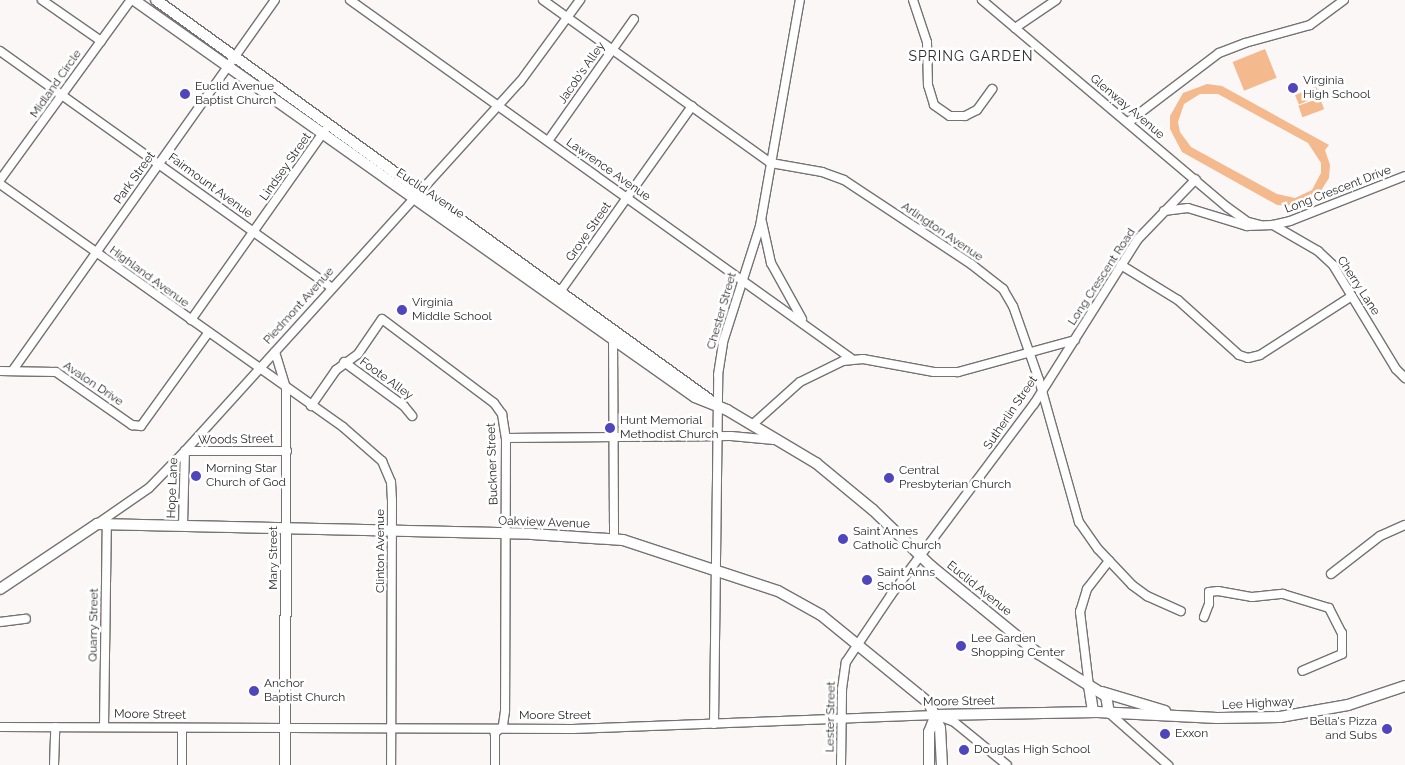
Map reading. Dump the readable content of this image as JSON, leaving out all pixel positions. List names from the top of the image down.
{
  "streets": {
    "main road": [
      "Euclid Avenue",
      "Piedmont Avenue",
      "Oakview Avenue",
      "Mary Street",
      "Moore Street",
      "Lee Highway"
    ],
    "street": [
      "Jacob's Alley",
      "Midland Circle",
      "Glenway Avenue",
      "Lindsey Street",
      "Lawrence Avenue",
      "Park Street",
      "Fairmount Avenue",
      "Long Crescent Drive",
      "Grove Street",
      "Arlington Avenue",
      "Highland Avenue",
      "Long Crescent Road",
      "Cherry Lane",
      "Chester Street",
      "Foote Alley",
      "Avalon Drive",
      "Sutherlin Street",
      "Woods Street",
      "Buckner Street",
      "Hope Lane",
      "Clinton Avenue",
      "Quarry Street",
      "Lester Street"
    ]
  },
  "crossings": [
    ["Jacob's Alley", "Lawrence Avenue"],
    ["Jacob's Alley", "Arlington Avenue"],
    ["Midland Circle", "Fairmount Avenue"],
    ["Midland Circle", "Euclid Avenue"],
    ["Glenway Avenue", "Long Crescent Drive"],
    ["Lindsey Street", "Fairmount Avenue"],
    ["Lindsey Street", "Euclid Avenue"],
    ["Lindsey Street", "Highland Avenue"],
    ["Lawrence Avenue", "Grove Street"],
    ["Lawrence Avenue", "Long Crescent Road"],
    ["Lawrence Avenue", "Piedmont Avenue"],
    ["Lawrence Avenue", "Chester Street"],
    ["Park Street", "Fairmount Avenue"],
    ["Park Street", "Euclid Avenue"],
    ["Park Street", "Highland Avenue"],
    ["Park Street", "Avalon Drive"],
    ["Fairmount Avenue", "Piedmont Avenue"],
    ["Long Crescent Drive", "Long Crescent Road"],
    ["Long Crescent Drive", "Cherry Lane"],
    ["Euclid Avenue", "Grove Street"],
    ["Euclid Avenue", "Long Crescent Road"],
    ["Euclid Avenue", "Piedmont Avenue"],
    ["Euclid Avenue", "Chester Street"],
    ["Euclid Avenue", "Sutherlin Street"],
    ["Euclid Avenue", "Lee Highway"],
    ["Grove Street", "Arlington Avenue"],
    ["Arlington Avenue", "Long Crescent Road"],
    ["Arlington Avenue", "Piedmont Avenue"],
    ["Arlington Avenue", "Chester Street"],
    ["Arlington Avenue", "Sutherlin Street"],
    ["Highland Avenue", "Piedmont Avenue"],
    ["Highland Avenue", "Avalon Drive"],
    ["Highland Avenue", "Clinton Avenue"],
    ["Highland Avenue", "Mary Street"],
    ["Long Crescent Road", "Sutherlin Street"],
    ["Piedmont Avenue", "Woods Street"],
    ["Piedmont Avenue", "Hope Lane"],
    ["Piedmont Avenue", "Oakview Avenue"],
    ["Piedmont Avenue", "Mary Street"],
    ["Piedmont Avenue", "Quarry Street"],
    ["Chester Street", "Oakview Avenue"],
    ["Chester Street", "Moore Street"],
    ["Foote Alley", "Buckner Street"],
    ["Sutherlin Street", "Oakview Avenue"],
    ["Sutherlin Street", "Lester Street"],
    ["Woods Street", "Hope Lane"],
    ["Woods Street", "Mary Street"],
    ["Buckner Street", "Oakview Avenue"],
    ["Buckner Street", "Moore Street"],
    ["Hope Lane", "Oakview Avenue"],
    ["Oakview Avenue", "Clinton Avenue"],
    ["Oakview Avenue", "Mary Street"],
    ["Oakview Avenue", "Quarry Street"],
    ["Oakview Avenue", "Moore Street"],
    ["Oakview Avenue", "Lester Street"],
    ["Clinton Avenue", "Mary Street"],
    ["Clinton Avenue", "Moore Street"],
    ["Mary Street", "Moore Street"],
    ["Quarry Street", "Moore Street"],
    ["Moore Street", "Lee Highway"],
    ["Moore Street", "Lester Street"]
  ],
  "districts": ["SPRING GARDEN"],
  "places": [
    "Virginia High School",
    "Euclid Avenue Baptist Church",
    "Virginia Middle School",
    "Hunt Memorial Methodist Church",
    "Morning Star Church of God",
    "Central Presbyterian Church",
    "Saint Annes Catholic Church",
    "Saint Anns School",
    "Lee Garden Shopping Center",
    "Anchor Baptist Church",
    "Bella's Pizza and Subs",
    "Exxon",
    "Douglas High School"
  ]
}
